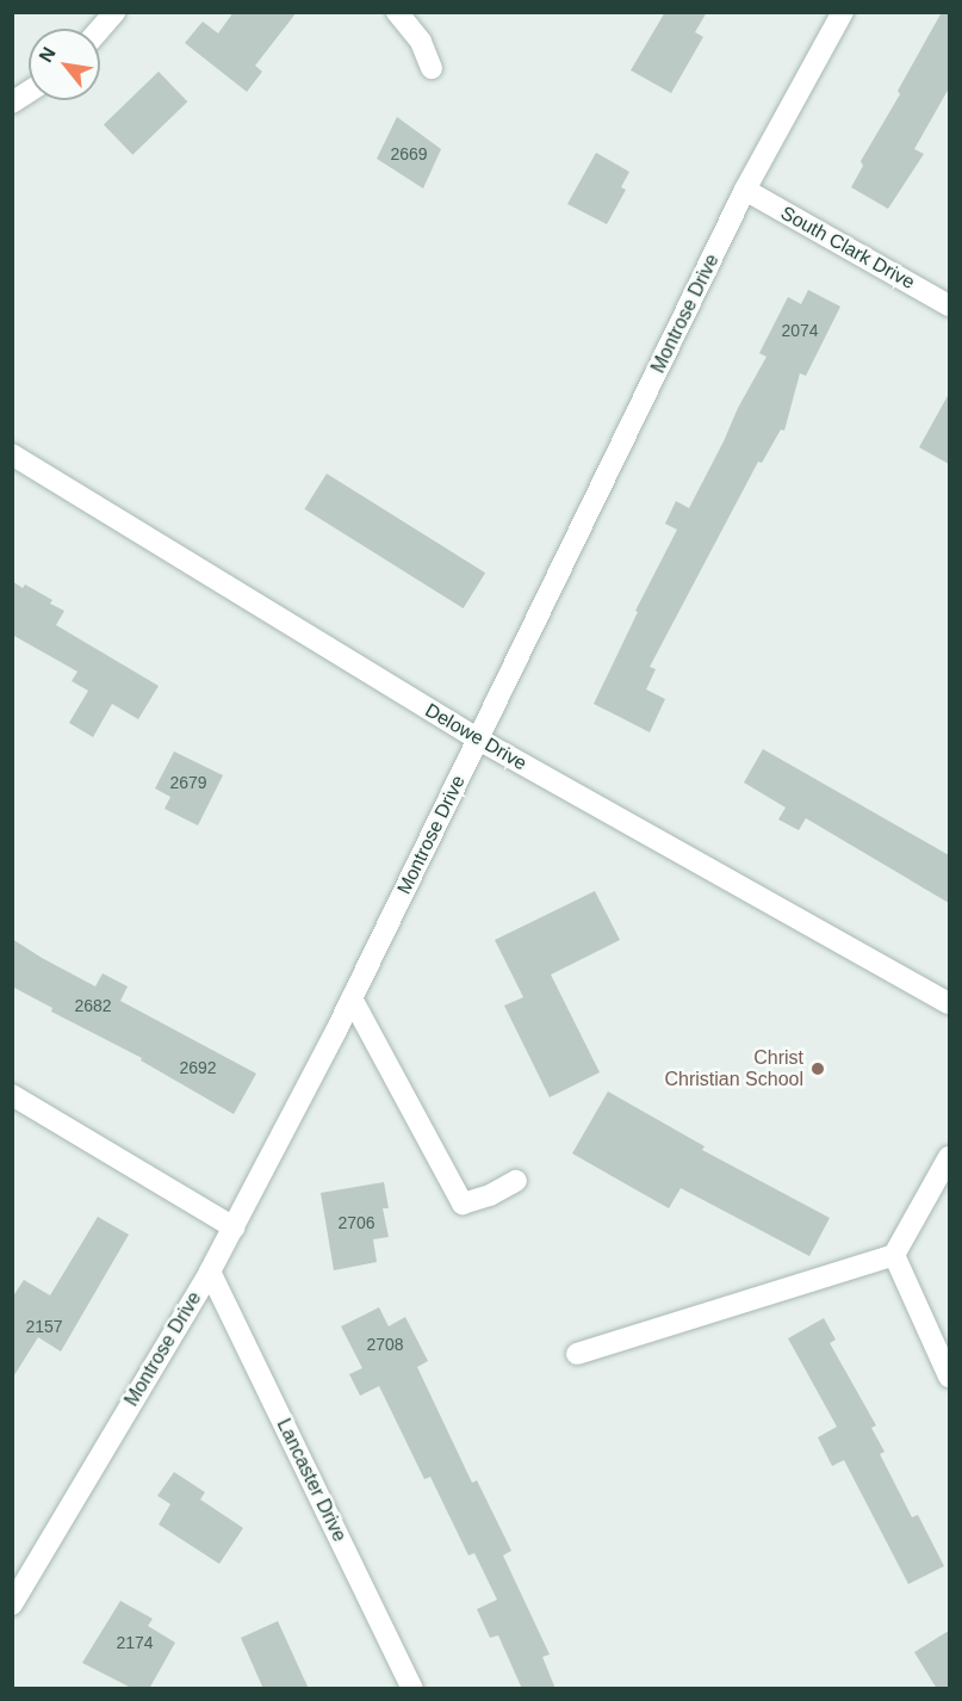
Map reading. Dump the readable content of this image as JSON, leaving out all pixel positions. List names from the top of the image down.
{
  "streets": {
    "street": [
      "South Clark Drive",
      "Montrose Drive",
      "Delowe Drive",
      "Lancaster Drive"
    ]
  },
  "crossings": [
    ["South Clark Drive", "Montrose Drive"],
    ["Montrose Drive", "Delowe Drive"],
    ["Montrose Drive", "Lancaster Drive"]
  ],
  "places": ["Christ Christian School"],
  "house_numbers": [
    "2669",
    "2074",
    "2679",
    "2682",
    "2692",
    "2706",
    "2157",
    "2708",
    "2174"
  ],
  "north": "top left"
}
